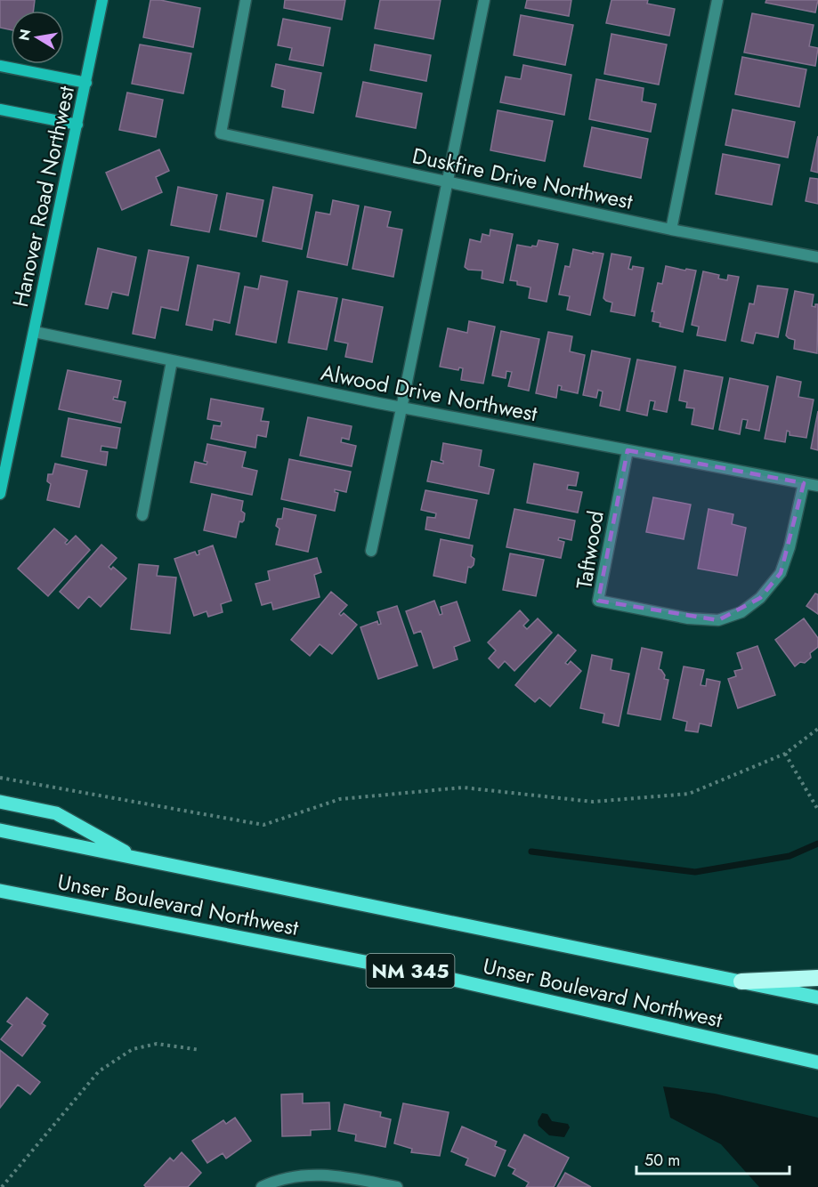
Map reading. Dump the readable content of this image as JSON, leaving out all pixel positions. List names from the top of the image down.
{
  "streets": {
    "main road": ["Unser Boulevard Northwest", "NM 345"],
    "street": [
      "Duskfire Drive Northwest",
      "Hanover Road Northwest",
      "Alwood Drive Northwest",
      "Taftwood"
    ]
  },
  "crossings": [
    ["Hanover Road Northwest", "Alwood Drive Northwest"],
    ["Alwood Drive Northwest", "Taftwood"]
  ],
  "scale_bar": "50 m",
  "north": "left"
}
